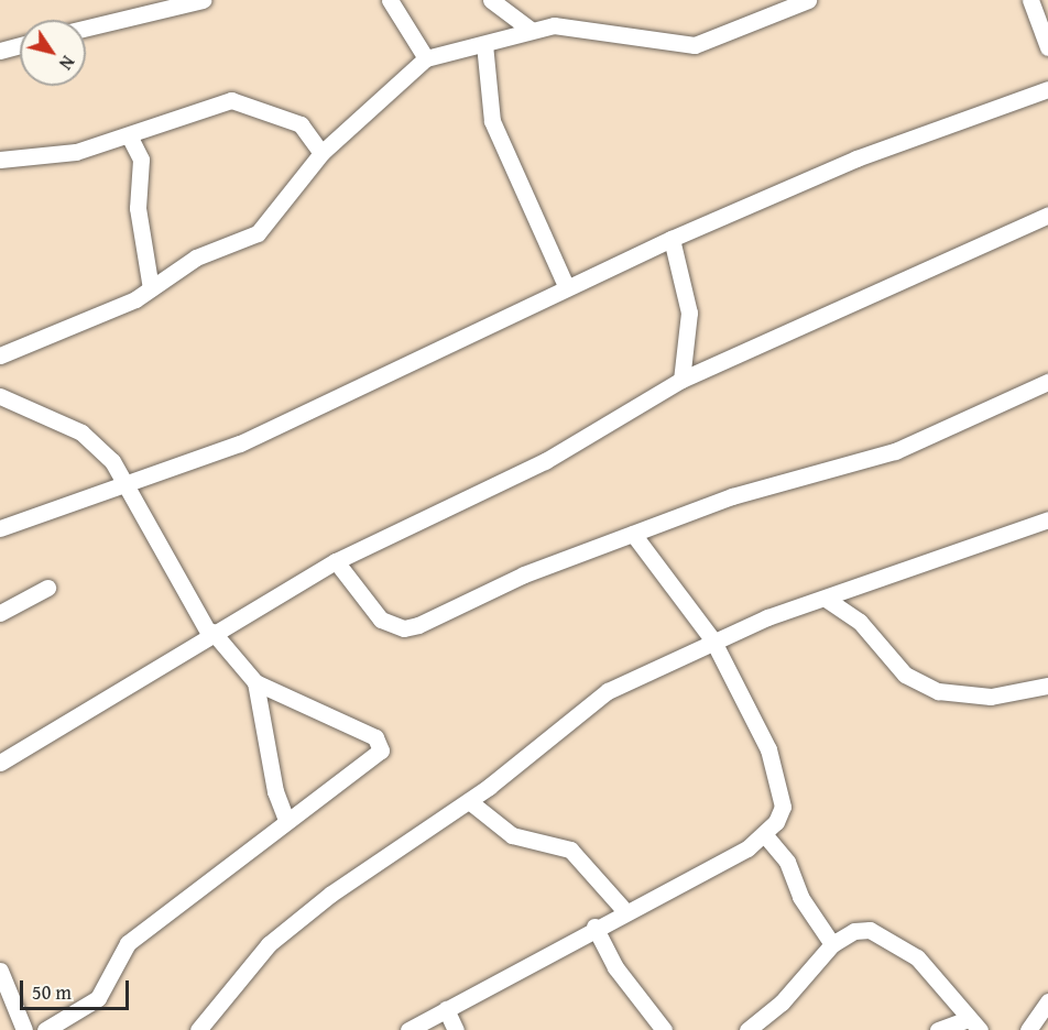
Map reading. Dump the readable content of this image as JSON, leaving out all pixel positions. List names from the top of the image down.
{
  "scale_bar": "50 m",
  "north": "bottom right"
}
